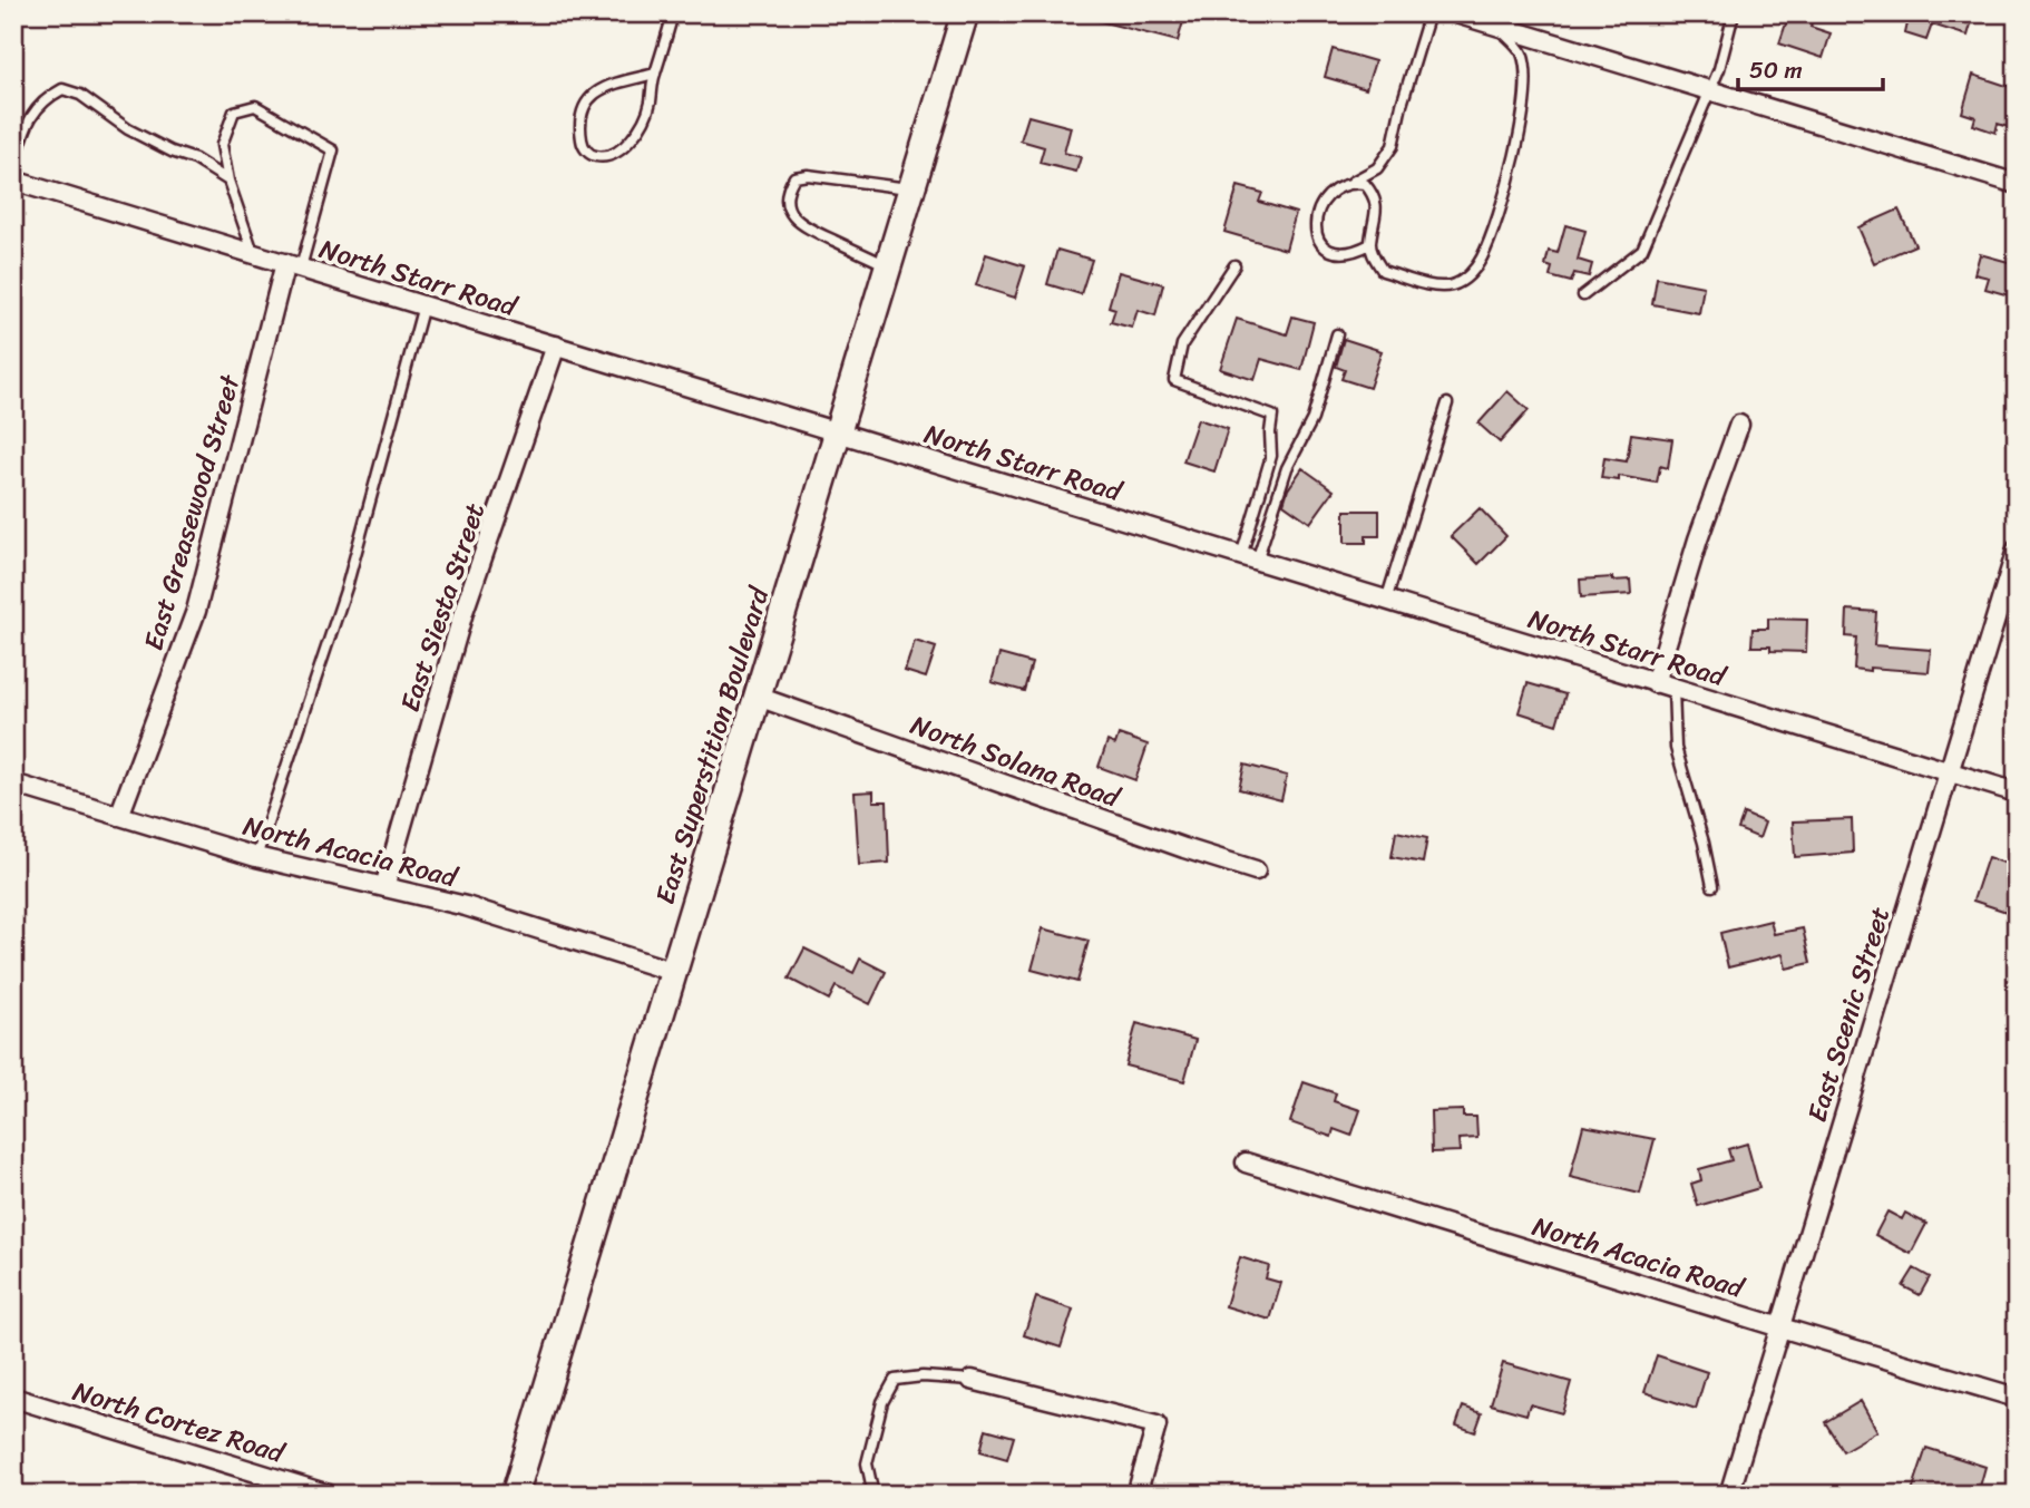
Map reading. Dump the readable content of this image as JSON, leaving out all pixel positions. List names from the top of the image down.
{
  "streets": {
    "main road": ["East Superstition Boulevard"],
    "street": [
      "North Starr Road",
      "East Greasewood Street",
      "East Siesta Street",
      "North Solana Road",
      "North Acacia Road",
      "East Scenic Street",
      "North Cortez Road"
    ]
  },
  "crossings": [
    ["North Starr Road", "East Greasewood Street"],
    ["North Starr Road", "East Siesta Street"],
    ["North Starr Road", "East Superstition Boulevard"],
    ["North Starr Road", "East Scenic Street"],
    ["East Greasewood Street", "North Acacia Road"],
    ["East Siesta Street", "North Acacia Road"],
    ["East Superstition Boulevard", "North Solana Road"],
    ["East Superstition Boulevard", "North Acacia Road"],
    ["North Acacia Road", "East Scenic Street"]
  ],
  "scale_bar": "50 m"
}
